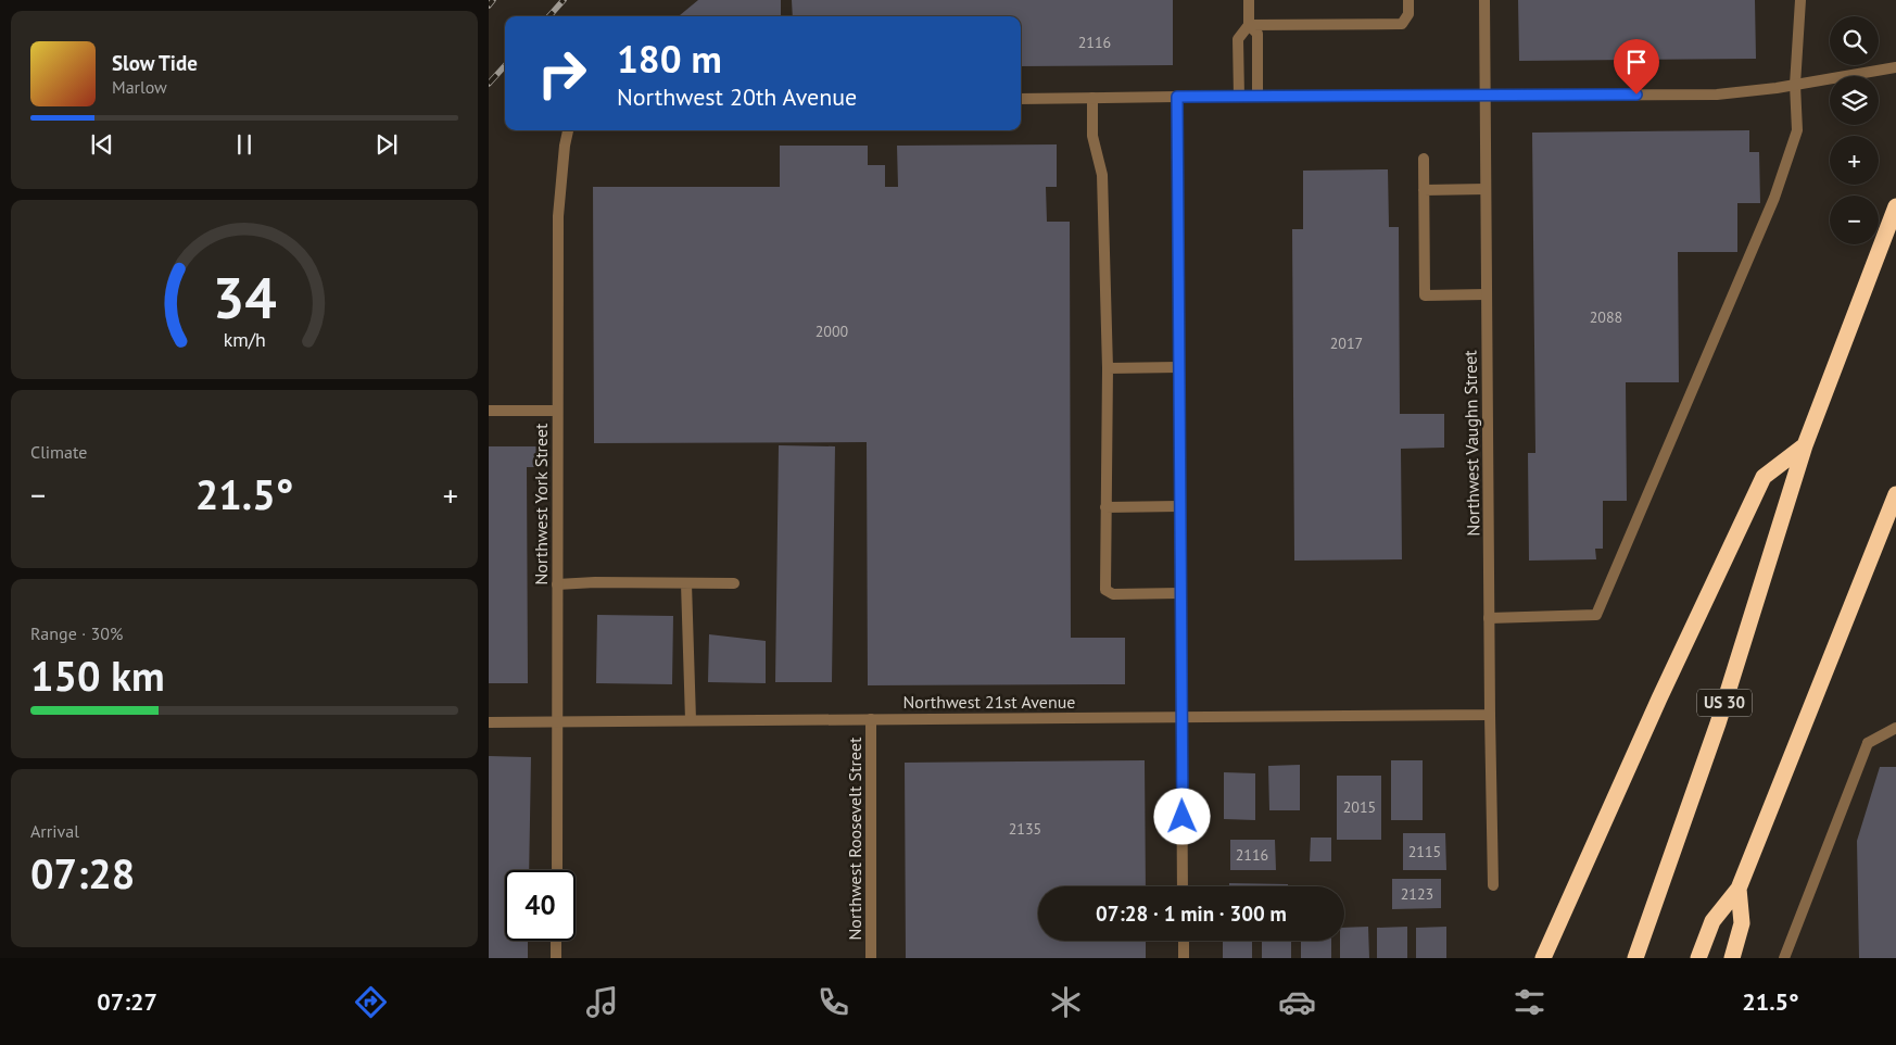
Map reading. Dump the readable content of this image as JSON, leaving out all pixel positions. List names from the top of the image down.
{
  "streets": {
    "highway": ["US 30"],
    "street": [
      "Northwest Vaughn Street",
      "Northwest York Street",
      "Northwest 21st Avenue",
      "Northwest Roosevelt Street"
    ]
  },
  "crossings": [
    ["Northwest Vaughn Street", "Northwest 21st Avenue"],
    ["Northwest York Street", "Northwest 21st Avenue"],
    ["Northwest 21st Avenue", "Northwest Roosevelt Street"]
  ],
  "house_numbers": [
    "2116",
    "2088",
    "2000",
    "2017",
    "2015",
    "2135",
    "2115",
    "2116",
    "2123"
  ],
  "page": {
    "map_buttons": ["+", "−"],
    "turn": ["180 m", "Northwest 20th Avenue"],
    "song": ["Slow Tide", "Marlow"],
    "tile": [
      "Climate",
      ["Range · 30%", "150 km"],
      ["Arrival", "07:28"]
    ],
    "heat": ["−", "21.5°", "+"],
    "limit": "40",
    "trip": "07:28 · 1 min · 300 m",
    "tabs": ["07:27", "21.5°"],
    "gauge": ["34", "km/h"]
  }
}
